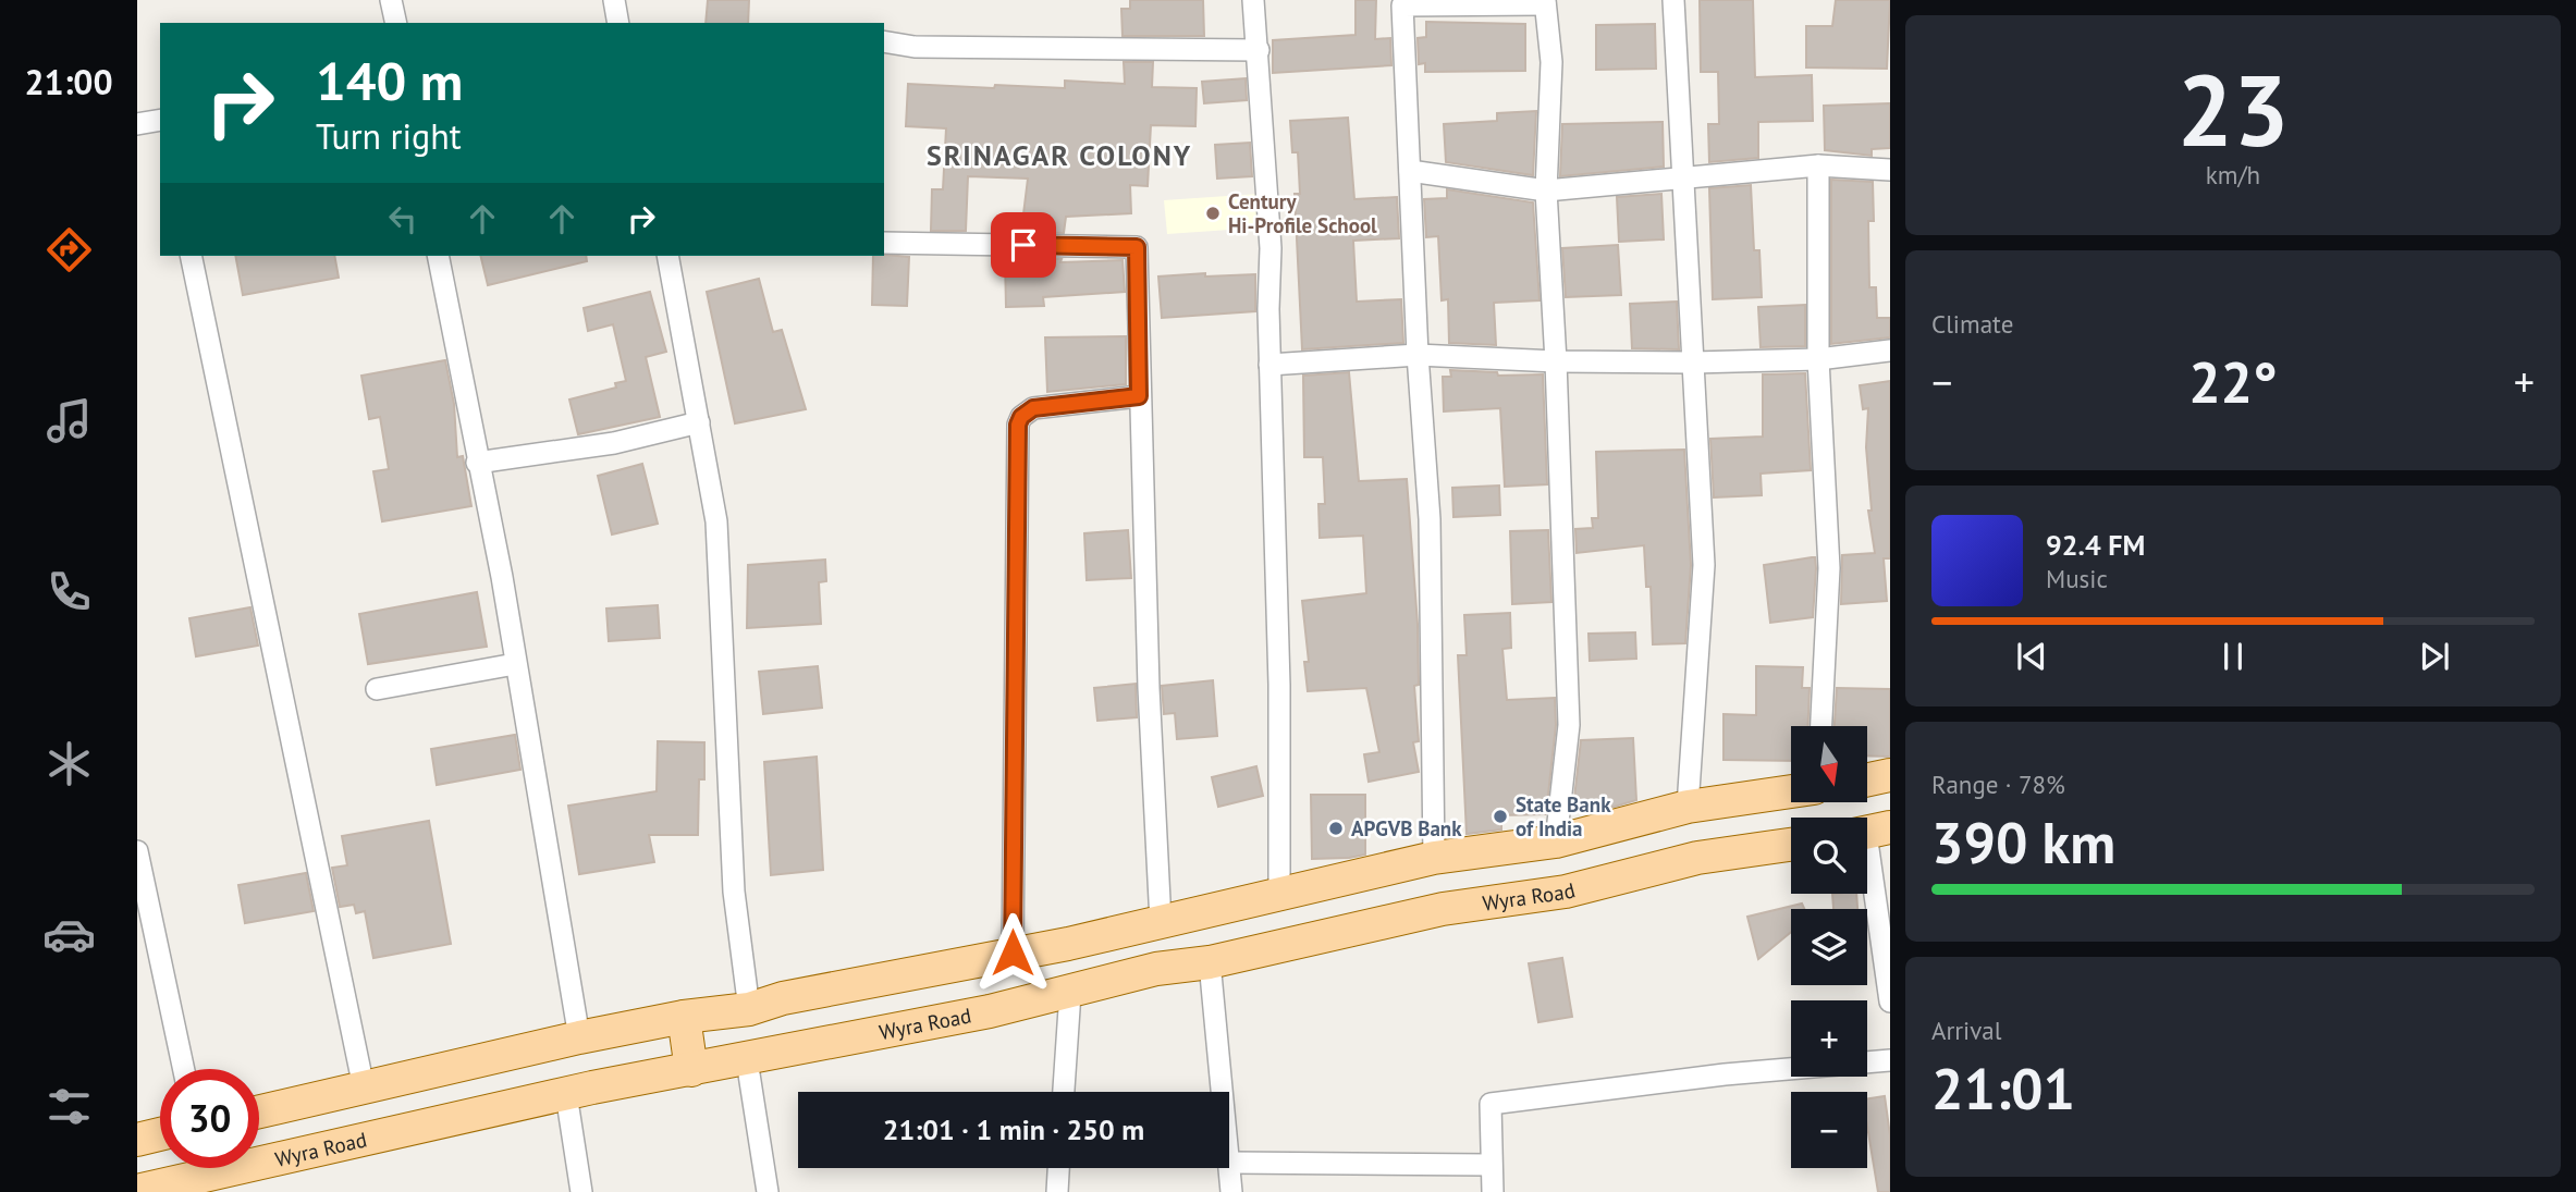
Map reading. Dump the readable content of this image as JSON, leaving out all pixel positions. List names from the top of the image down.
{
  "streets": {
    "main road": ["Wyra Road"]
  },
  "districts": ["SRINAGAR COLONY"],
  "places": ["Century Hi-Profile School", "State Bank of India", "APGVB Bank"],
  "north": "bottom",
  "page": {
    "tabs": "21:00",
    "tile": [
      ["23", "km/h"],
      "Climate",
      ["Range · 78%", "390 km"],
      ["Arrival", "21:01"]
    ],
    "turn": ["140 m", "Turn right"],
    "heat": ["−", "22°", "+"],
    "song": ["92.4 FM", "Music"],
    "map_buttons": ["+", "−"],
    "limit": "30",
    "trip": "21:01 · 1 min · 250 m"
  }
}
